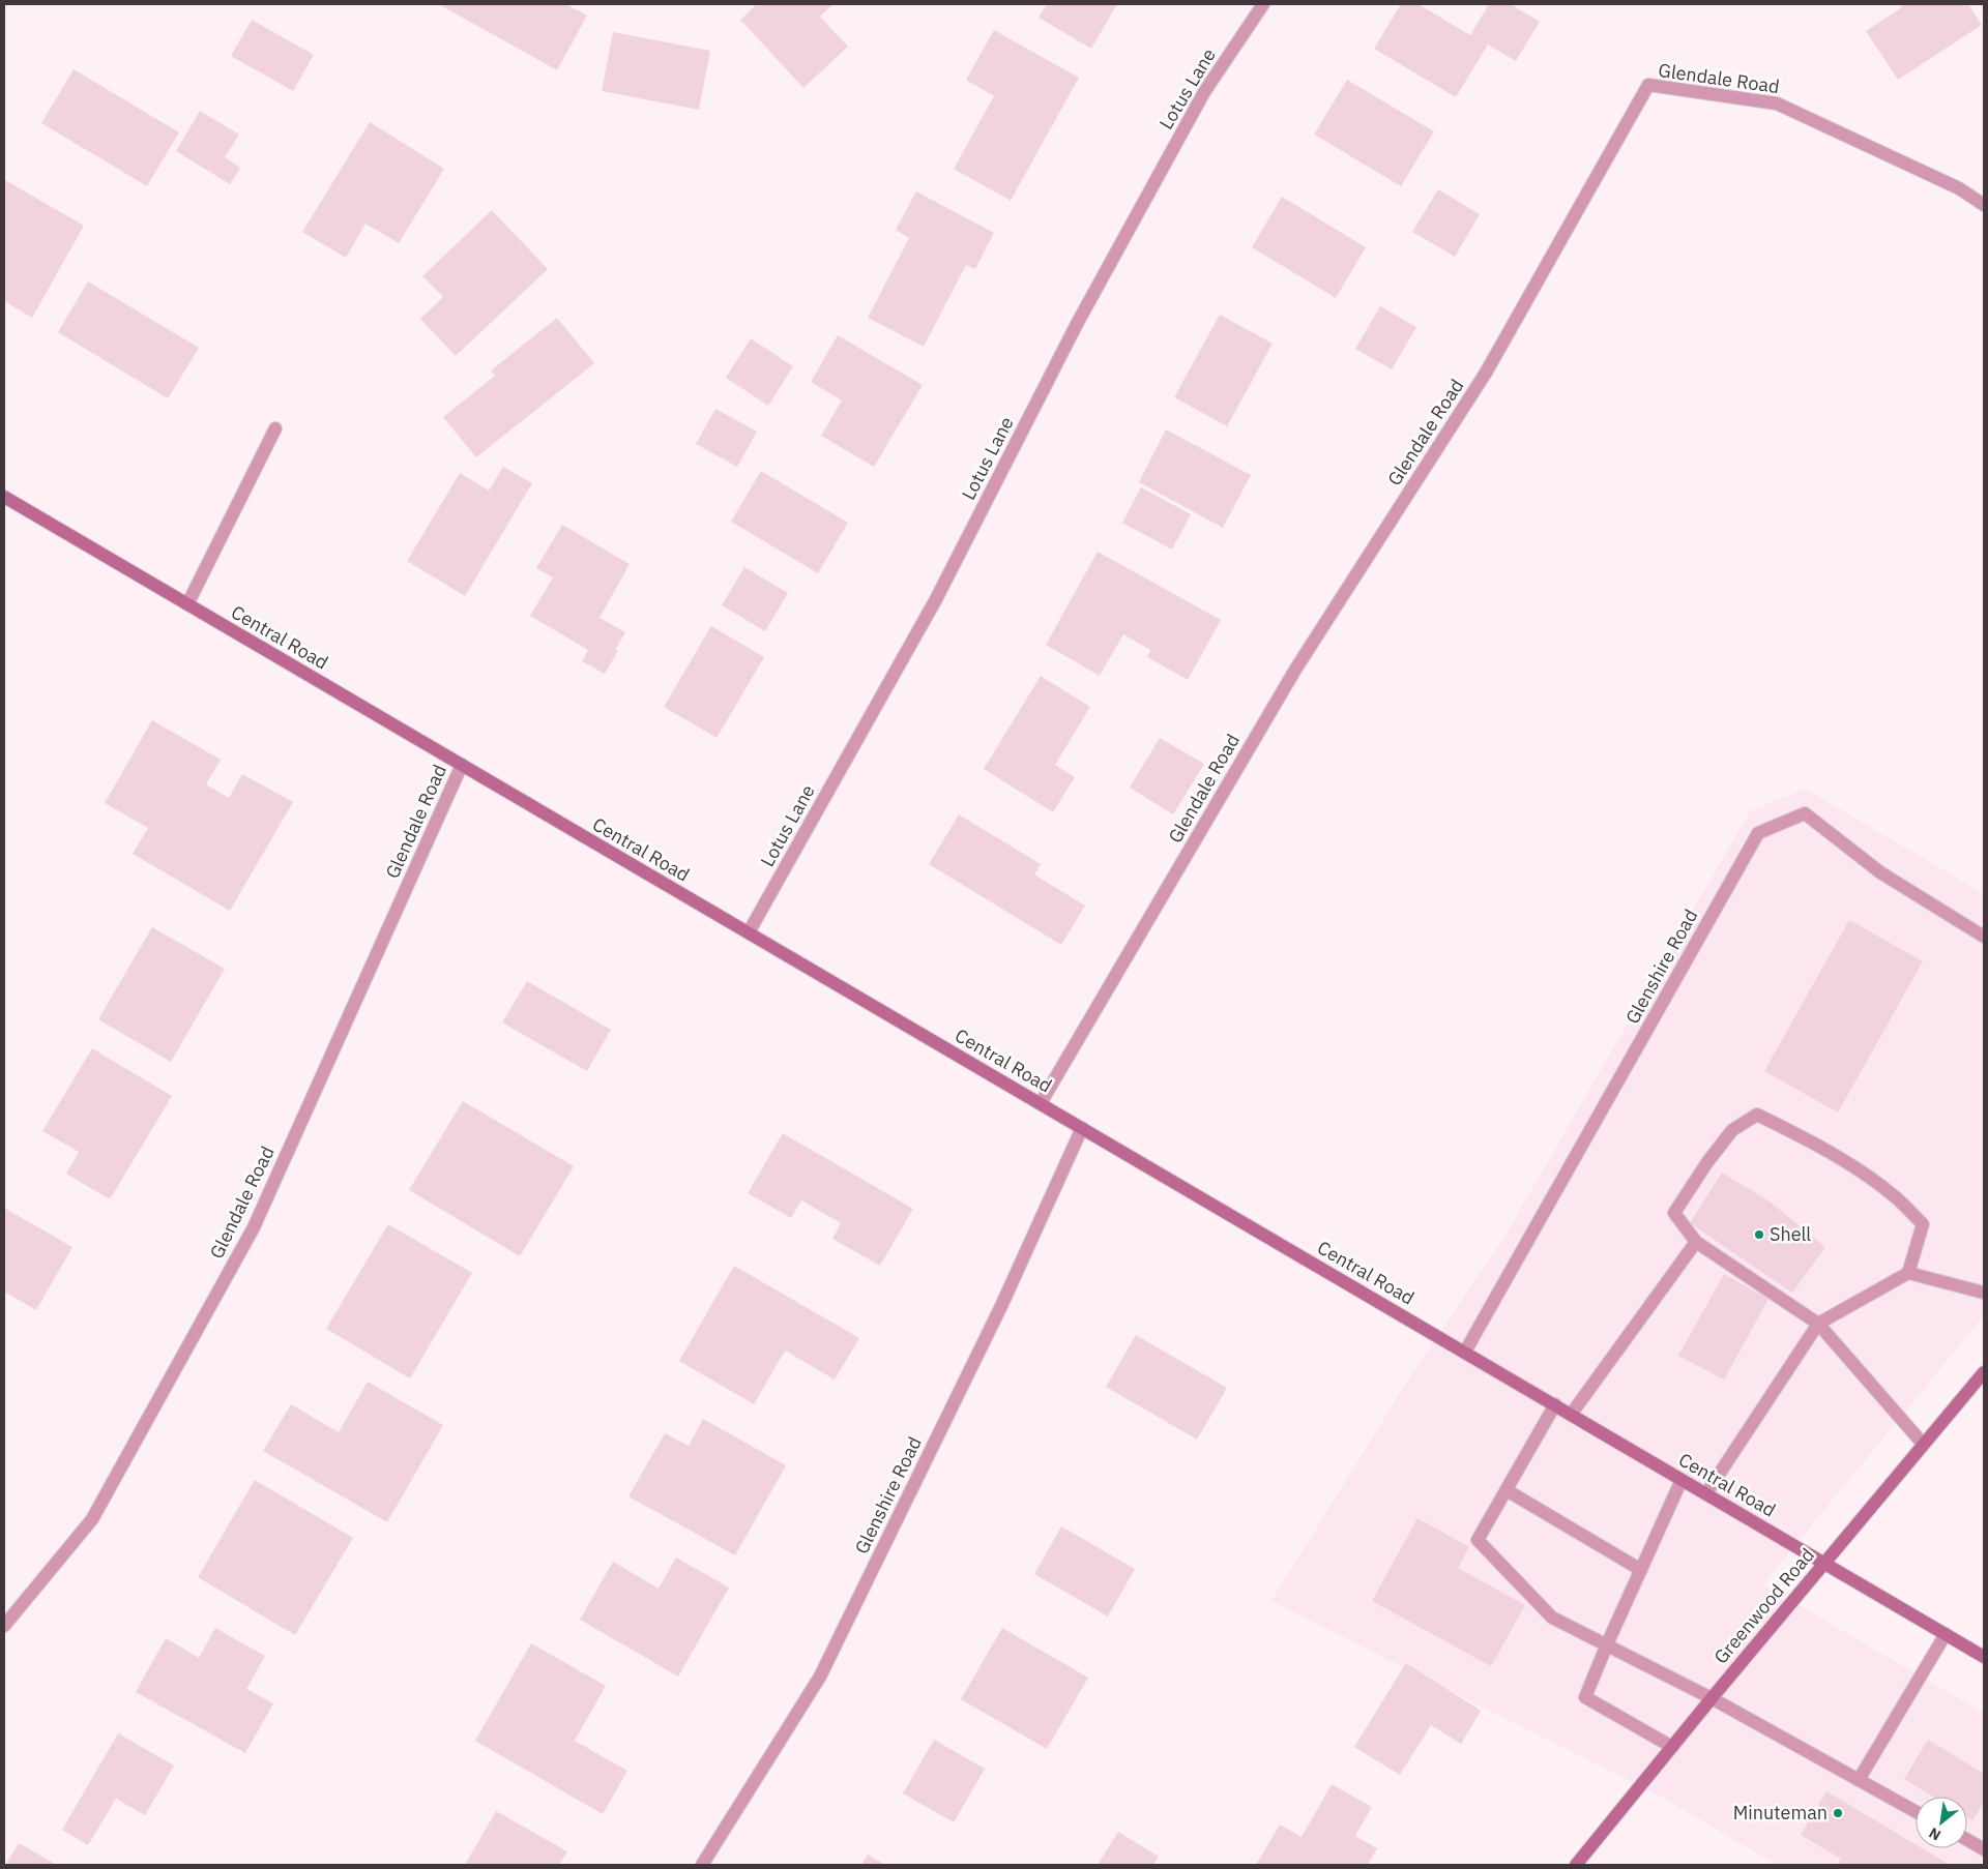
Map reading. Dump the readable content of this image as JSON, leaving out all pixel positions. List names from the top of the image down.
{
  "streets": {
    "main road": ["Central Road", "Greenwood Road"],
    "street": ["Glendale Road", "Lotus Lane", "Glenshire Road"]
  },
  "crossings": [
    ["Glendale Road", "Central Road"],
    ["Lotus Lane", "Central Road"],
    ["Central Road", "Glenshire Road"],
    ["Central Road", "Greenwood Road"]
  ],
  "places": ["Shell", "Minuteman"],
  "north": "bottom left"
}
